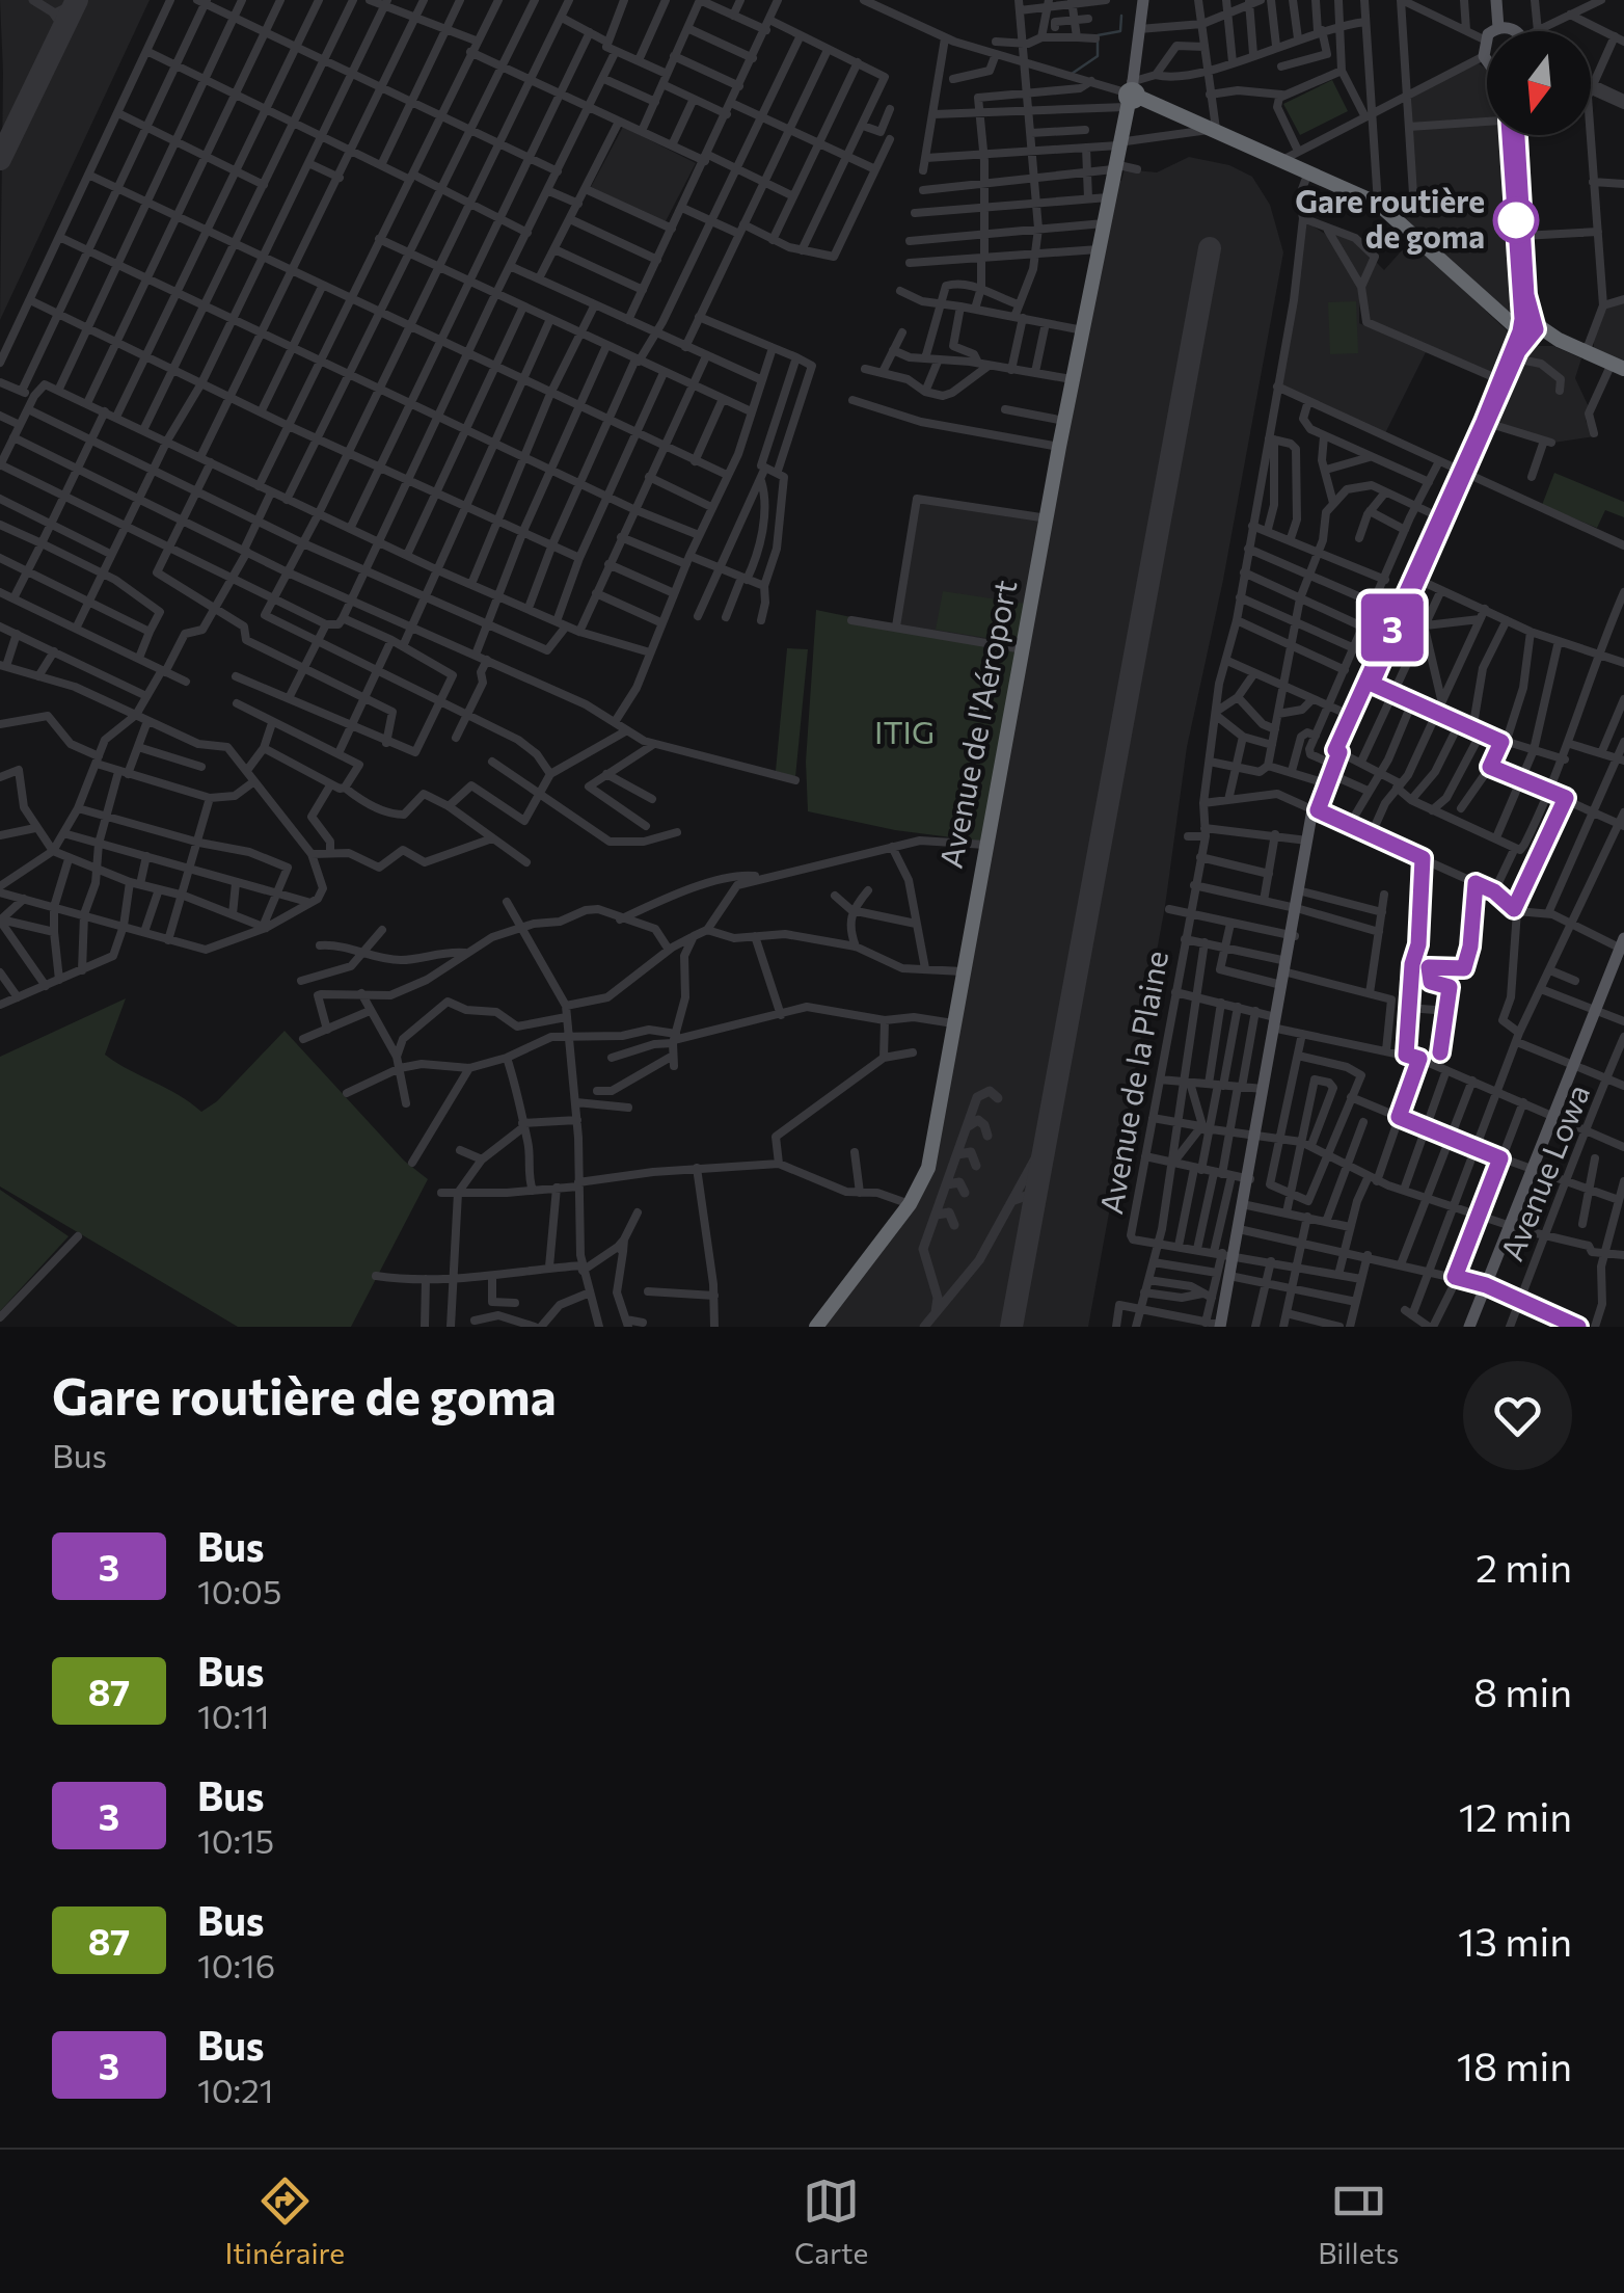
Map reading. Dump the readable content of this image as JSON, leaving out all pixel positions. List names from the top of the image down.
{
  "streets": {
    "highway": ["Avenue de l'Aéroport"],
    "street": ["Avenue de la Plaine", "Avenue Lowa"]
  },
  "parks": ["ITIG"],
  "places": ["Gare routière de goma"],
  "lines": ["bus line 3"],
  "north": "bottom",
  "page": {
    "on_map": "3",
    "heading": ["Gare routière de goma", "Bus"],
    "list": [
      {
        "mark": "3",
        "name": "Bus",
        "note": "10:05",
        "value": "2 min"
      },
      {
        "mark": "87",
        "name": "Bus",
        "note": "10:11",
        "value": "8 min"
      },
      {
        "mark": "3",
        "name": "Bus",
        "note": "10:15",
        "value": "12 min"
      },
      {
        "mark": "87",
        "name": "Bus",
        "note": "10:16",
        "value": "13 min"
      },
      {
        "mark": "3",
        "name": "Bus",
        "note": "10:21",
        "value": "18 min"
      }
    ],
    "tabs": ["Itinéraire", "Carte", "Billets"]
  }
}
